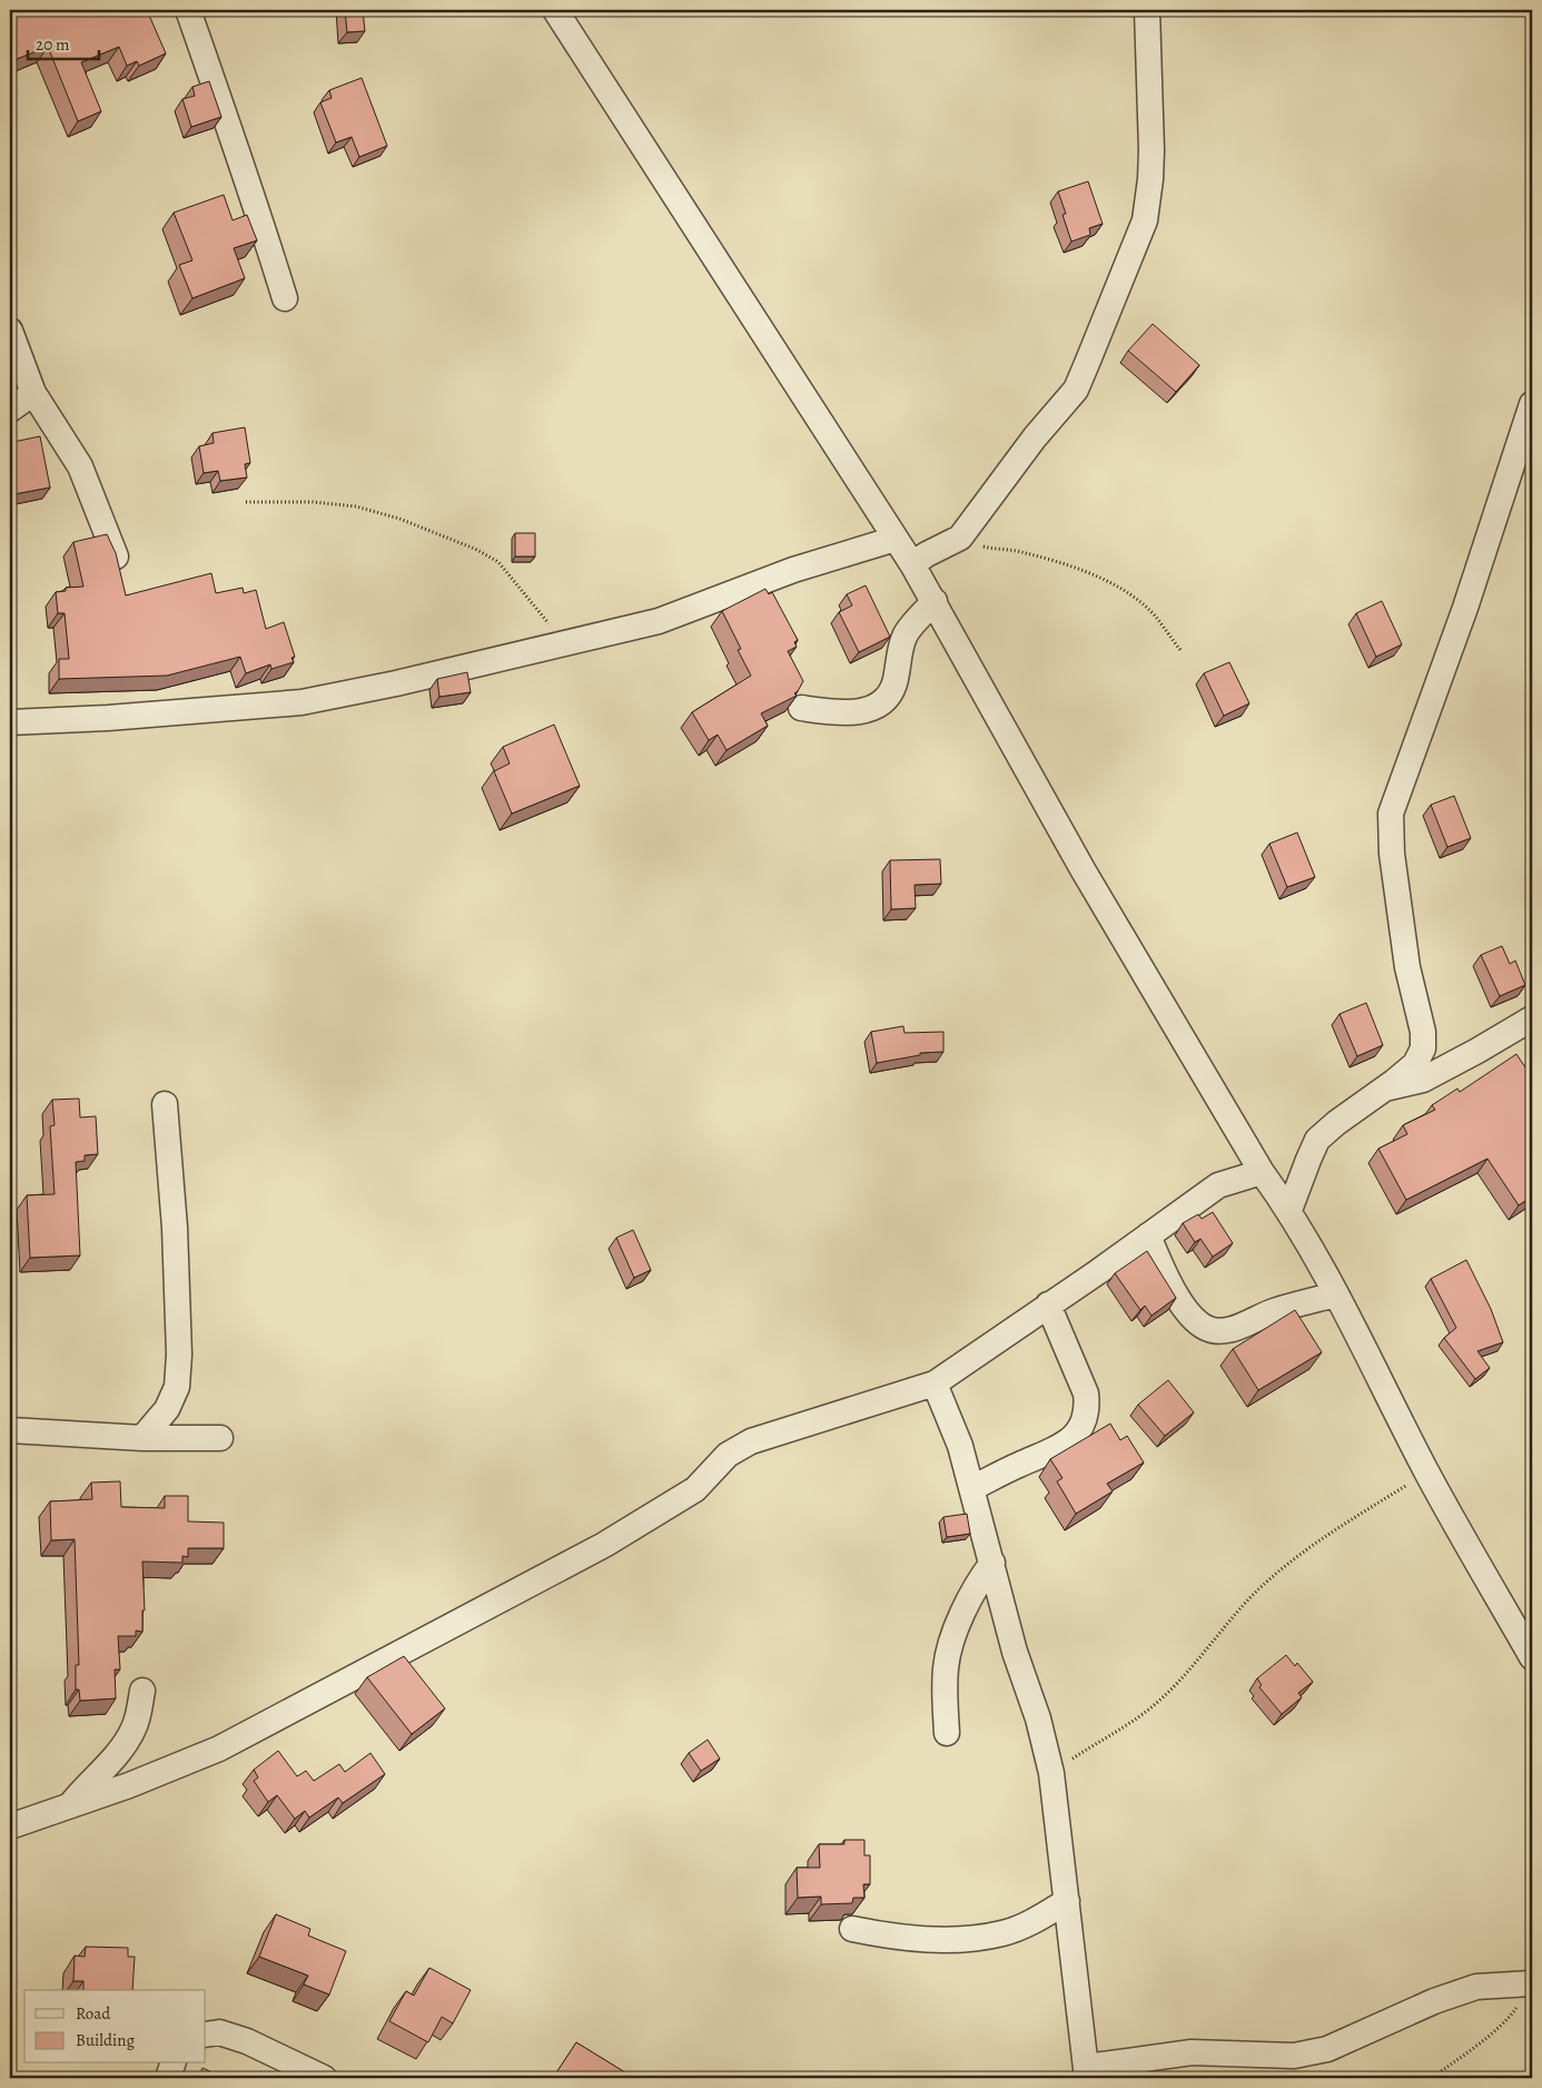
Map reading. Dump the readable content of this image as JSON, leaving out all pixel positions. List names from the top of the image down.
{
  "legend": ["Road", "Building"],
  "scale_bar": "20 m"
}
